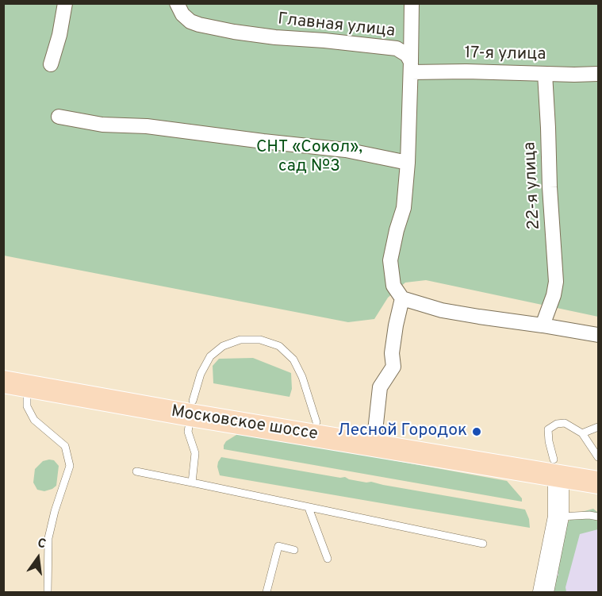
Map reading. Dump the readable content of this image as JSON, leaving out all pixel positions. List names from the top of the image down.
{
  "streets": {
    "main road": ["Московское шоссе"],
    "street": ["Главная улица", "17-я улица", "22-я улица"]
  },
  "crossings": [
    ["Главная улица", "17-я улица"],
    ["17-я улица", "22-я улица"]
  ],
  "parks": ["СНТ «Сокол», сад №3"],
  "places": ["Лесной Городок"],
  "north": "top"
}
